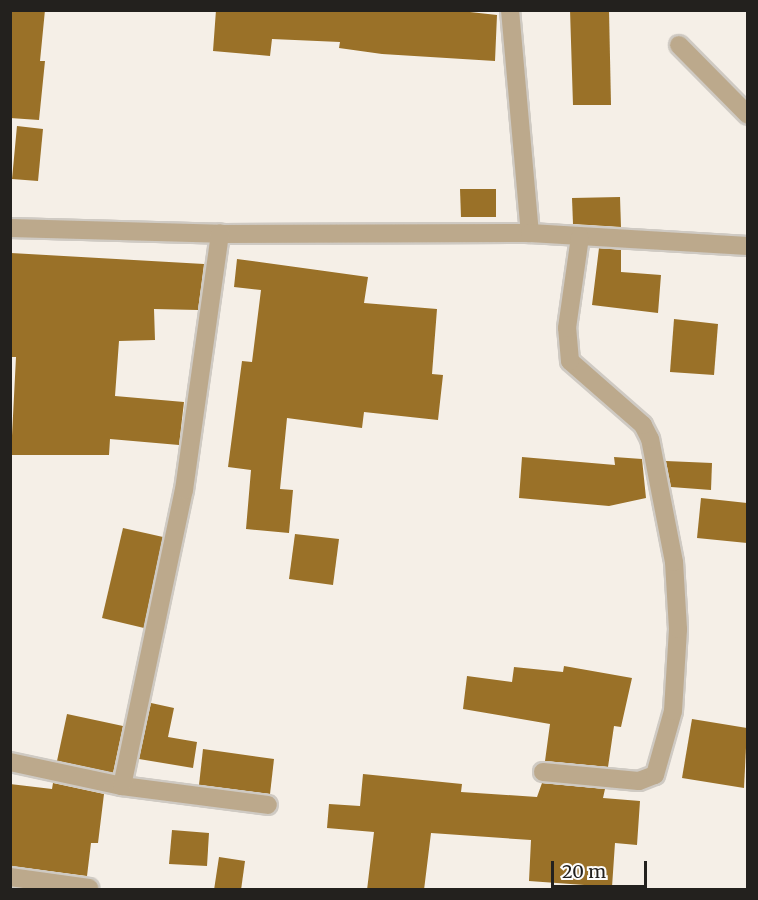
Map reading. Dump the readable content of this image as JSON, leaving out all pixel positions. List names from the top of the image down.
{
  "scale_bar": "20 m"
}
